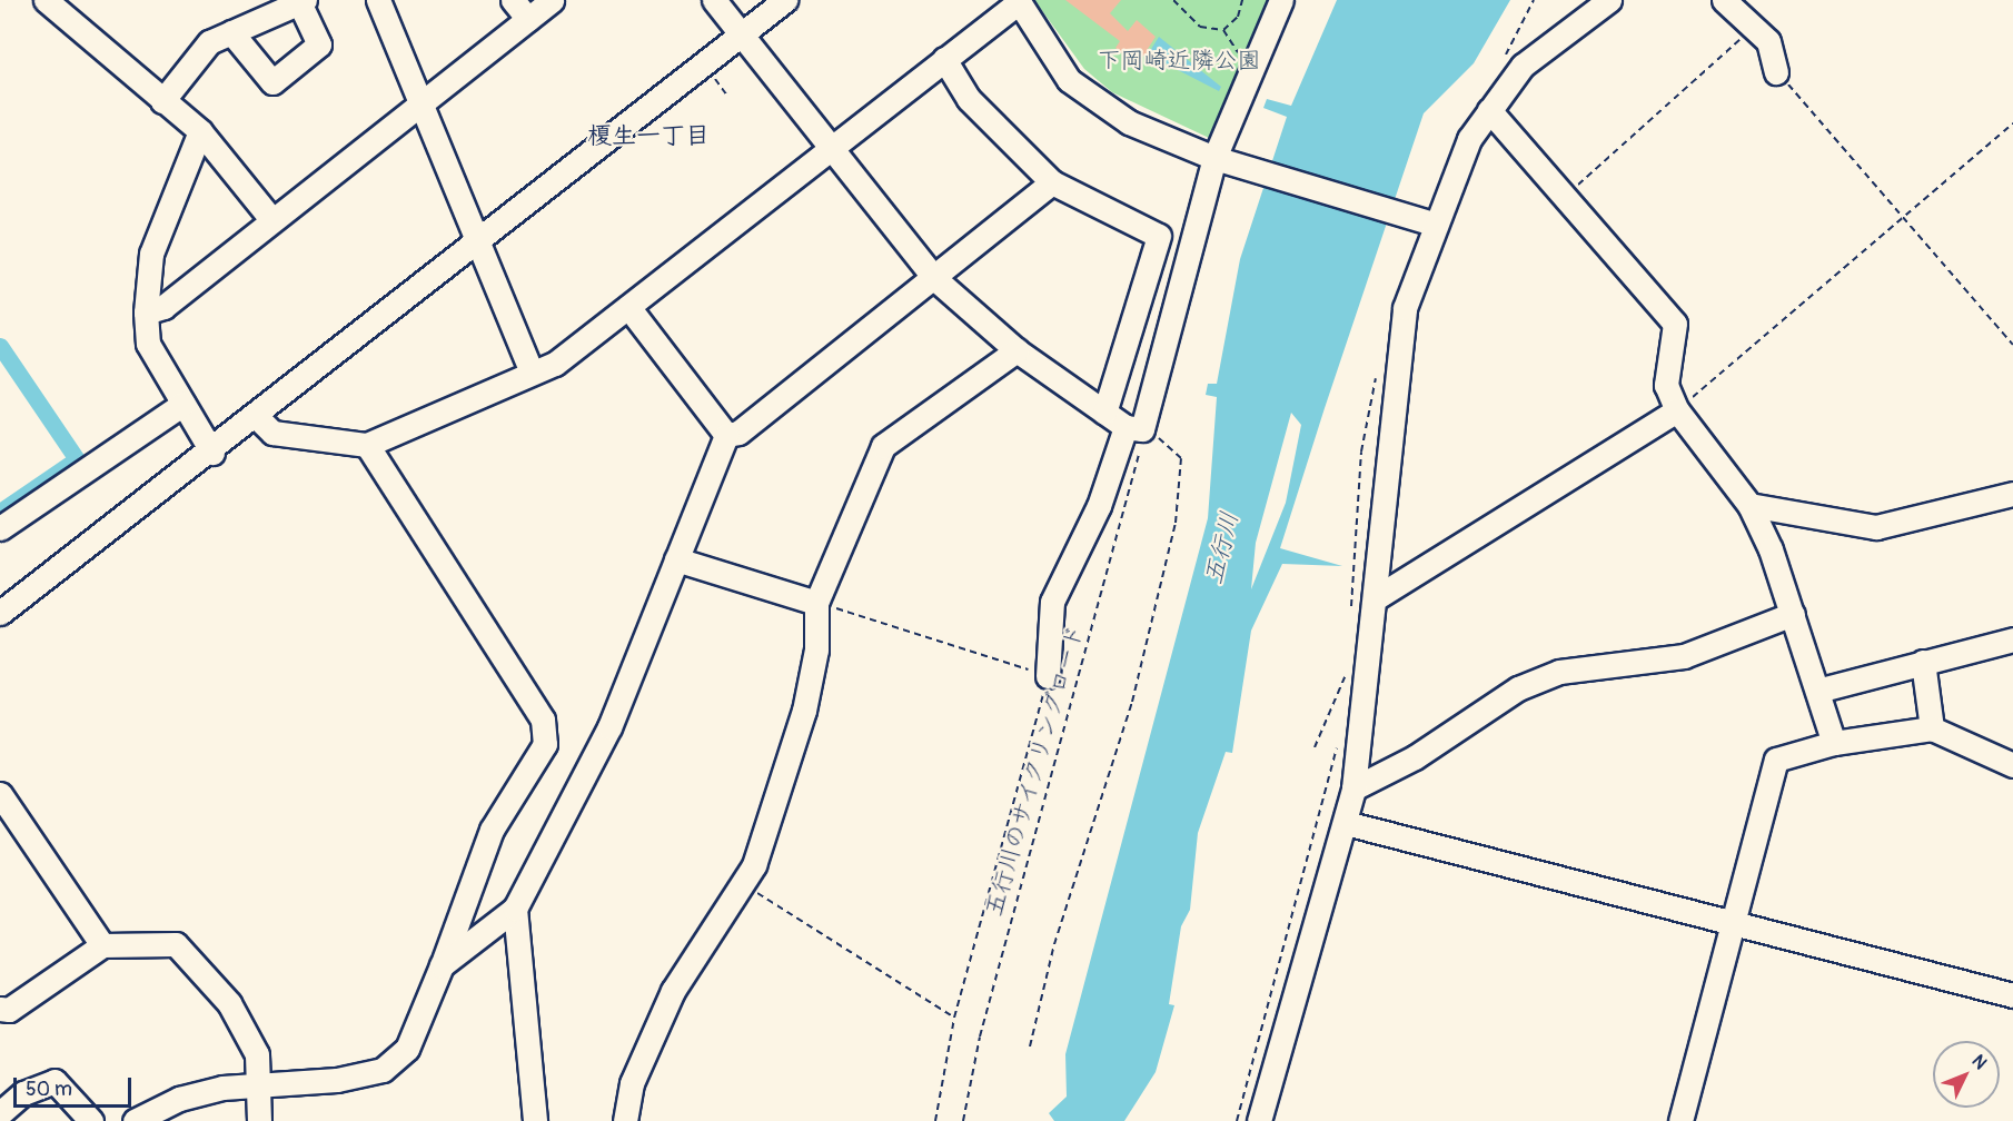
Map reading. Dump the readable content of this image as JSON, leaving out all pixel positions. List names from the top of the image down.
{
  "streets": {
    "path": ["五行川のサイクリングロード"]
  },
  "districts": ["榎生一丁目"],
  "water": ["五行川"],
  "parks": ["下岡崎近隣公園"],
  "scale_bar": "50 m",
  "north": "top right"
}
